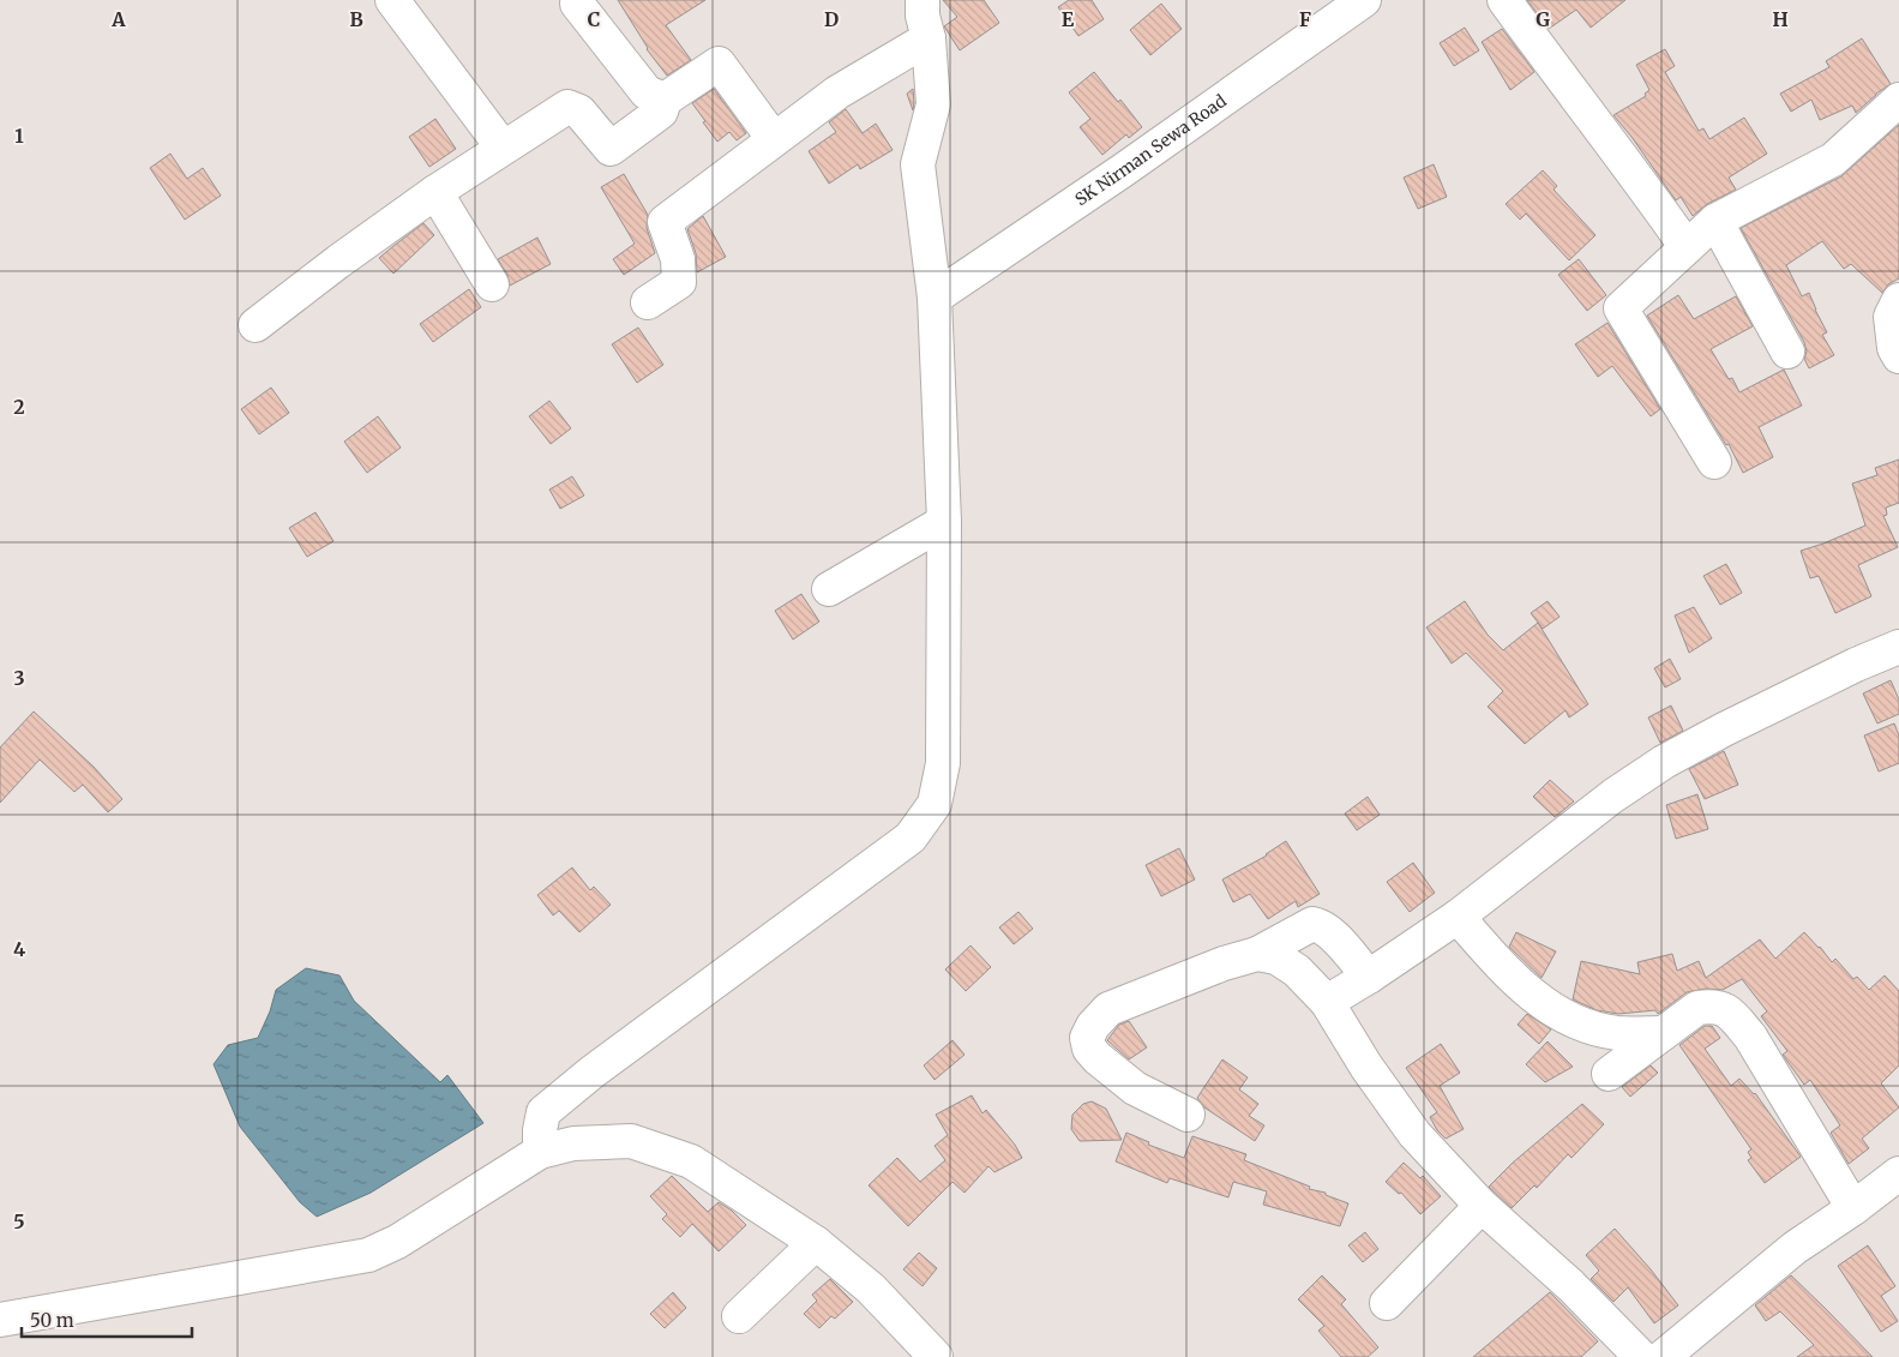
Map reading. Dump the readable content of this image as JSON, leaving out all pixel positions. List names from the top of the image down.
{
  "streets": {
    "street": ["SK Nirman Sewa Road"]
  },
  "scale_bar": "50 m",
  "grid": {
    "columns": [
      "A",
      "B",
      "C",
      "D",
      "E",
      "F",
      "G",
      "H"
    ],
    "rows": [
      "1",
      "2",
      "3",
      "4",
      "5"
    ]
  }
}
